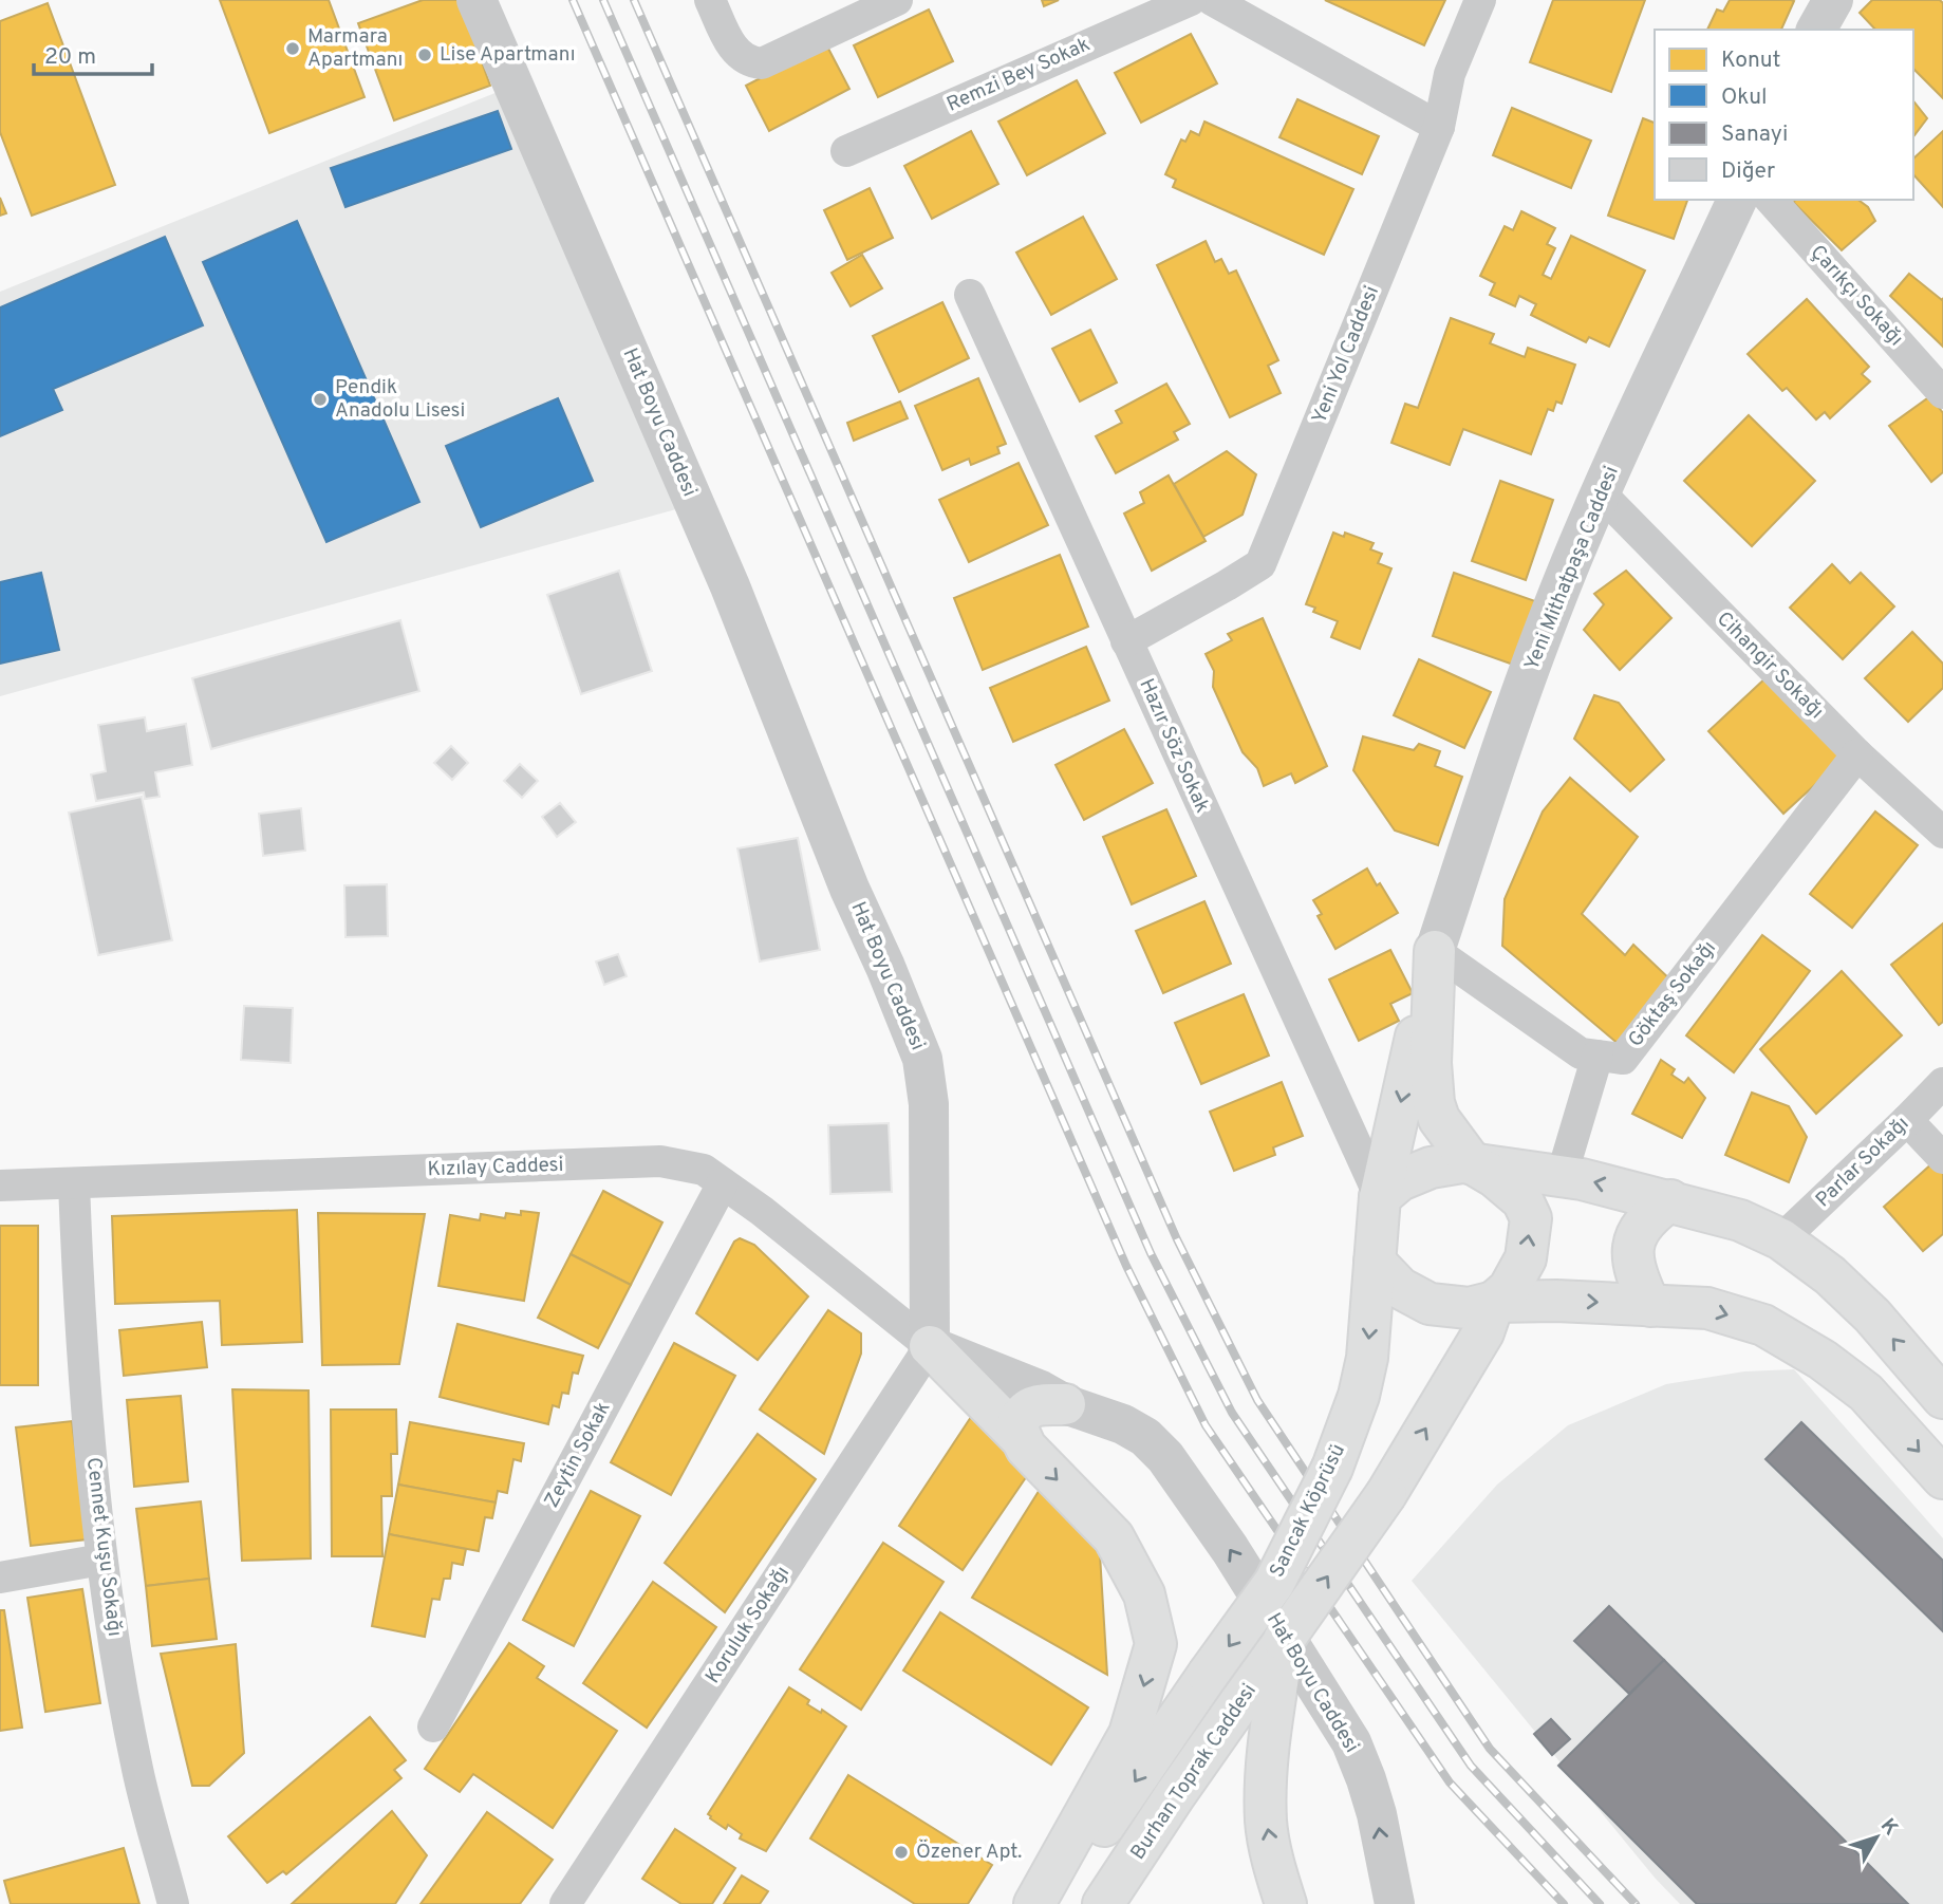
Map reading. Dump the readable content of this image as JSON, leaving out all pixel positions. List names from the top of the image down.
{
  "streets": {
    "main road": ["Sancak Köprüsü", "Burhan Toprak Caddesi"],
    "street": [
      "Remzi Bey Sokak",
      "Çarıkçı Sokağı",
      "Yeni Yol Caddesi",
      "Hat Boyu Caddesi",
      "Yeni Mithatpaşa Caddesi",
      "Cihangir Sokağı",
      "Hazır Söz Sokak",
      "Göktaş Sokağı",
      "Parlar Sokağı",
      "Kızılay Caddesi",
      "Zeytin Sokak",
      "Cennet Kuşu Sokağı",
      "Koruluk Sokağı"
    ]
  },
  "crossings": [
    ["Yeni Yol Caddesi", "Hazır Söz Sokak"],
    ["Hat Boyu Caddesi", "Kızılay Caddesi"],
    ["Hat Boyu Caddesi", "Koruluk Sokağı"],
    ["Yeni Mithatpaşa Caddesi", "Cihangir Sokağı"],
    ["Yeni Mithatpaşa Caddesi", "Sancak Köprüsü"],
    ["Cihangir Sokağı", "Göktaş Sokağı"],
    ["Hazır Söz Sokak", "Sancak Köprüsü"],
    ["Kızılay Caddesi", "Zeytin Sokak"],
    ["Kızılay Caddesi", "Cennet Kuşu Sokağı"],
    ["Kızılay Caddesi", "Koruluk Sokağı"]
  ],
  "places": [
    "Marmara Apartmanı",
    "Lise Apartmanı",
    "Pendik Anadolu Lisesi",
    "Özener Apt."
  ],
  "legend": [
    "Konut",
    "Okul",
    "Sanayi",
    "Diğer"
  ],
  "scale_bar": "20 m",
  "north": "top right"
}
